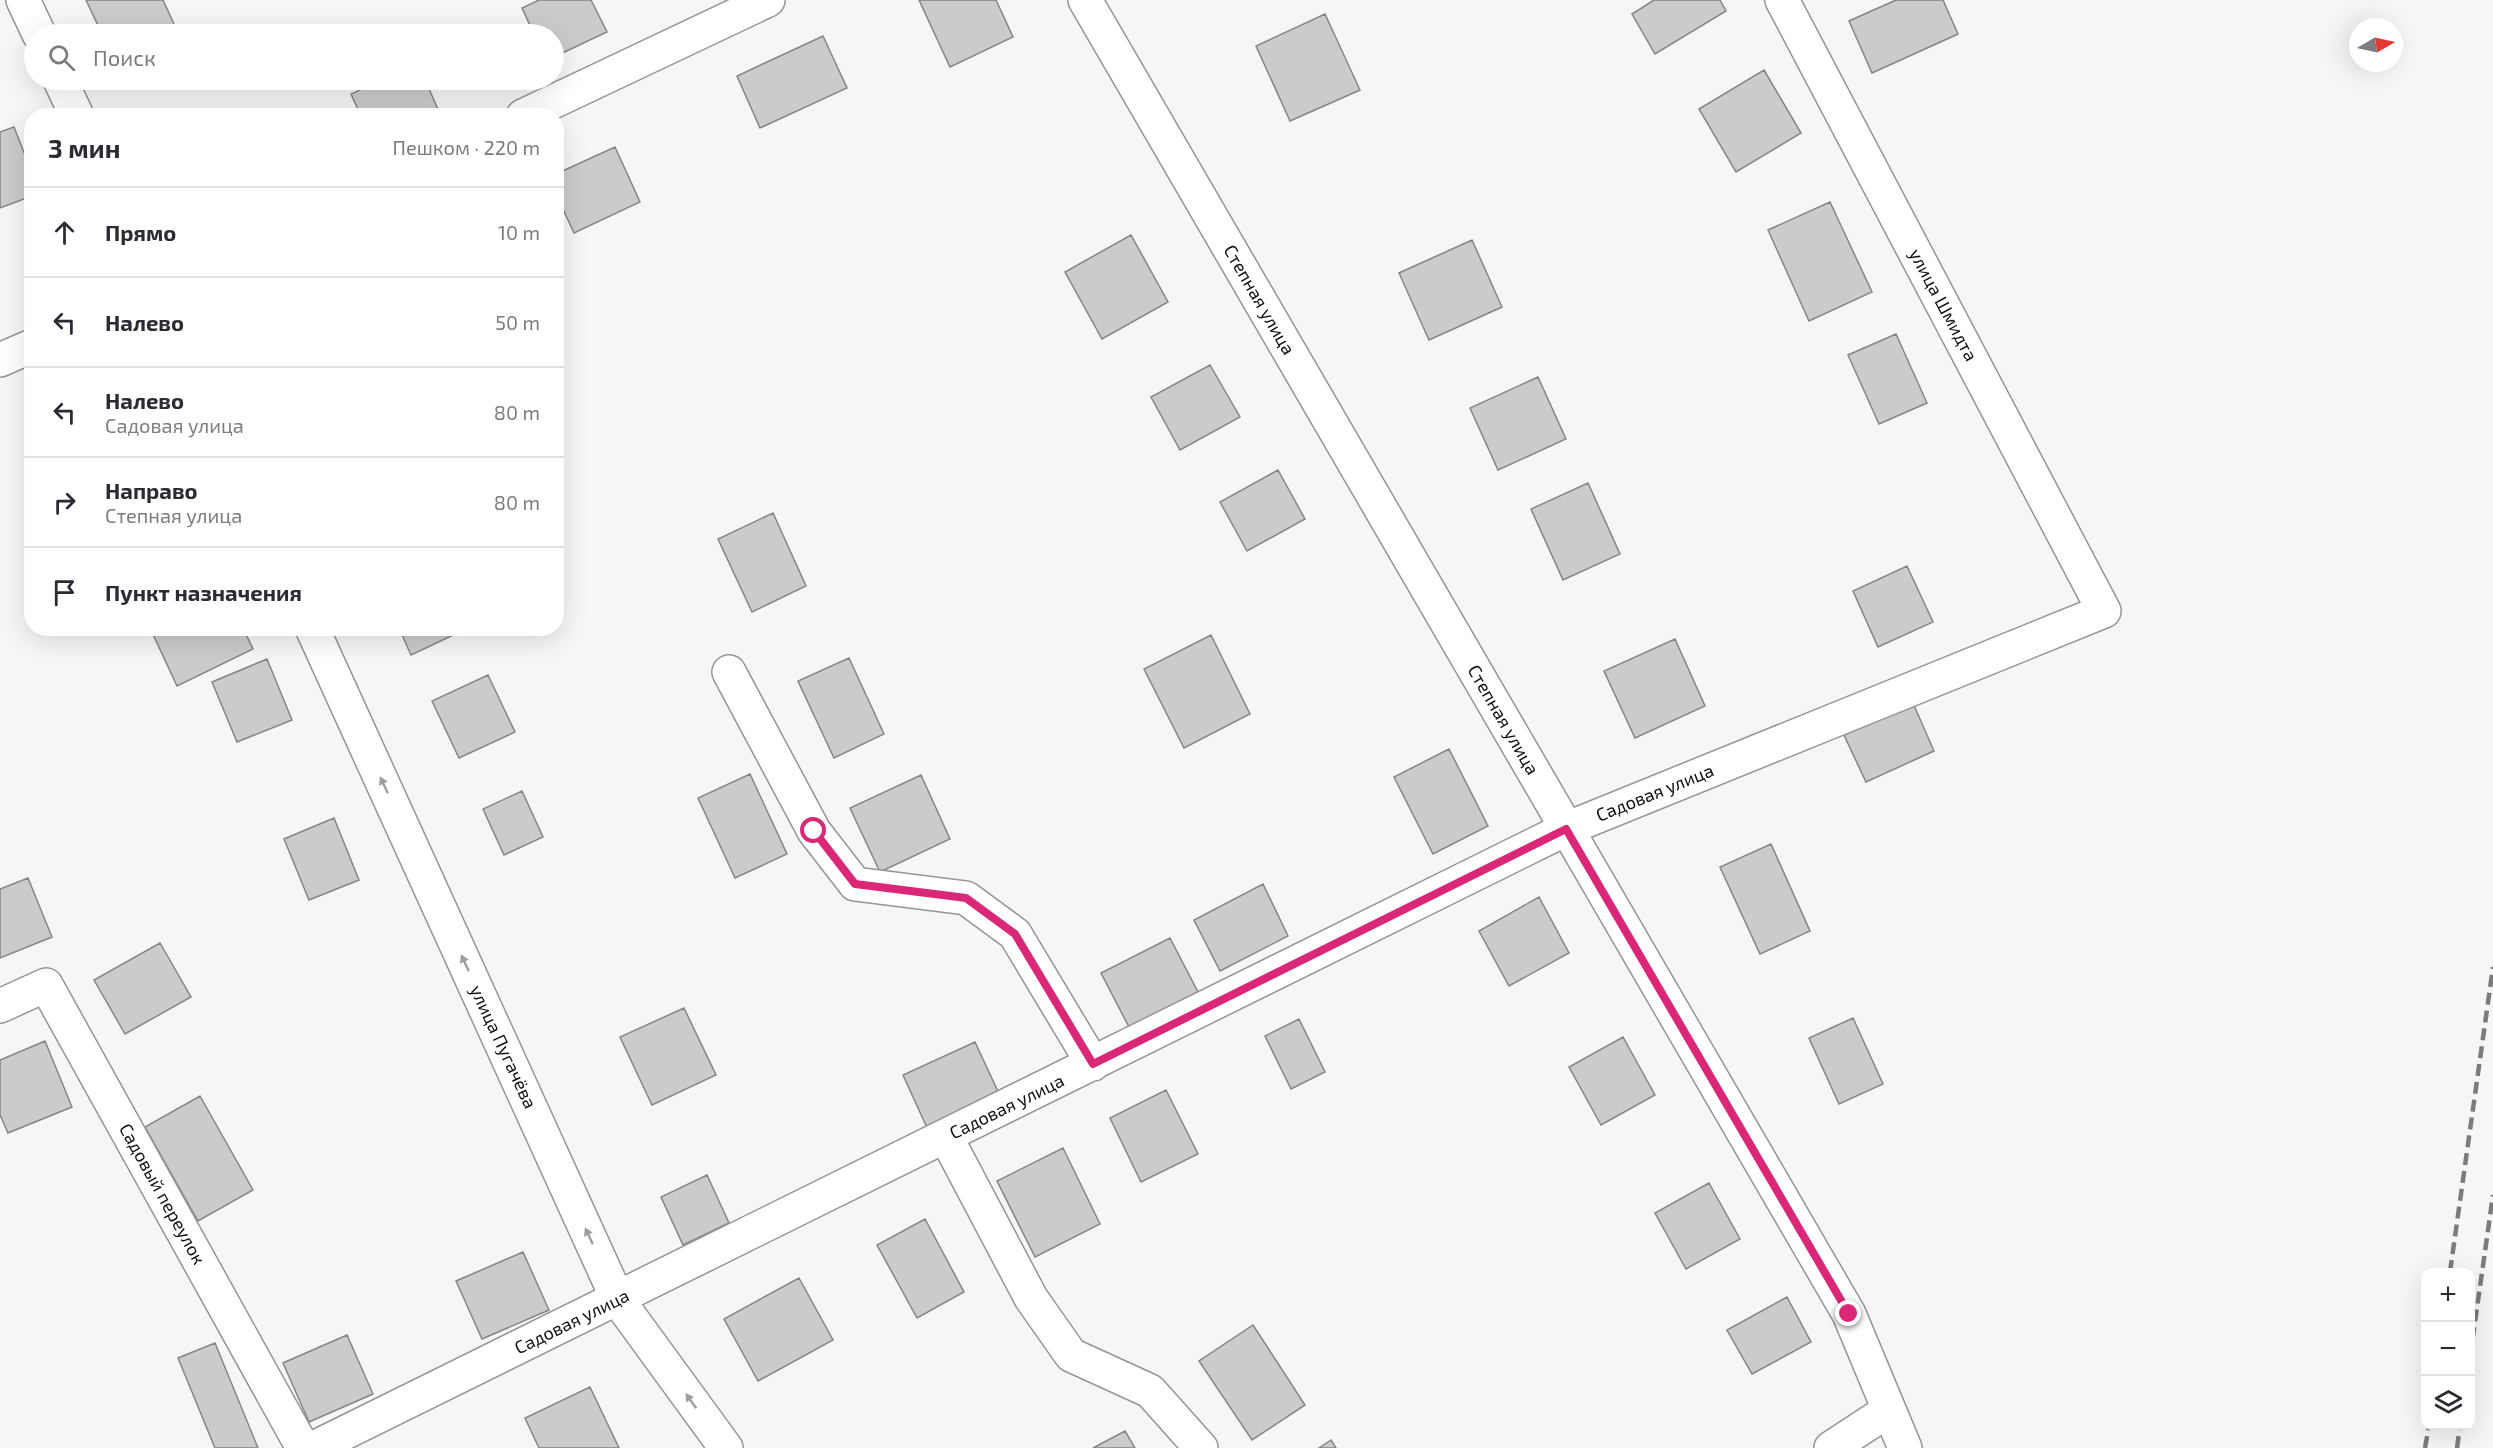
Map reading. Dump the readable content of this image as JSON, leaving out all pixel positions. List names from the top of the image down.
{
  "streets": {
    "street": [
      "Степная улица",
      "улица Шмидта",
      "Садовая улица",
      "улица Пугачёва",
      "Садовый переулок"
    ]
  },
  "crossings": [
    ["Степная улица", "Садовая улица"],
    ["улица Шмидта", "Садовая улица"],
    ["Садовая улица", "улица Пугачёва"]
  ],
  "one_way": ["улица Пугачёва"],
  "north": "right",
  "page": {
    "search": "Поиск",
    "heading": ["3 мин", "Пешком · 220 m"],
    "list": [
      ["Прямо", "10 m"],
      ["Налево", "50 m"],
      ["Налево", "Садовая улица", "80 m"],
      ["Направо", "Степная улица", "80 m"],
      "Пункт назначения"
    ],
    "map_buttons": ["+", "−"]
  }
}
